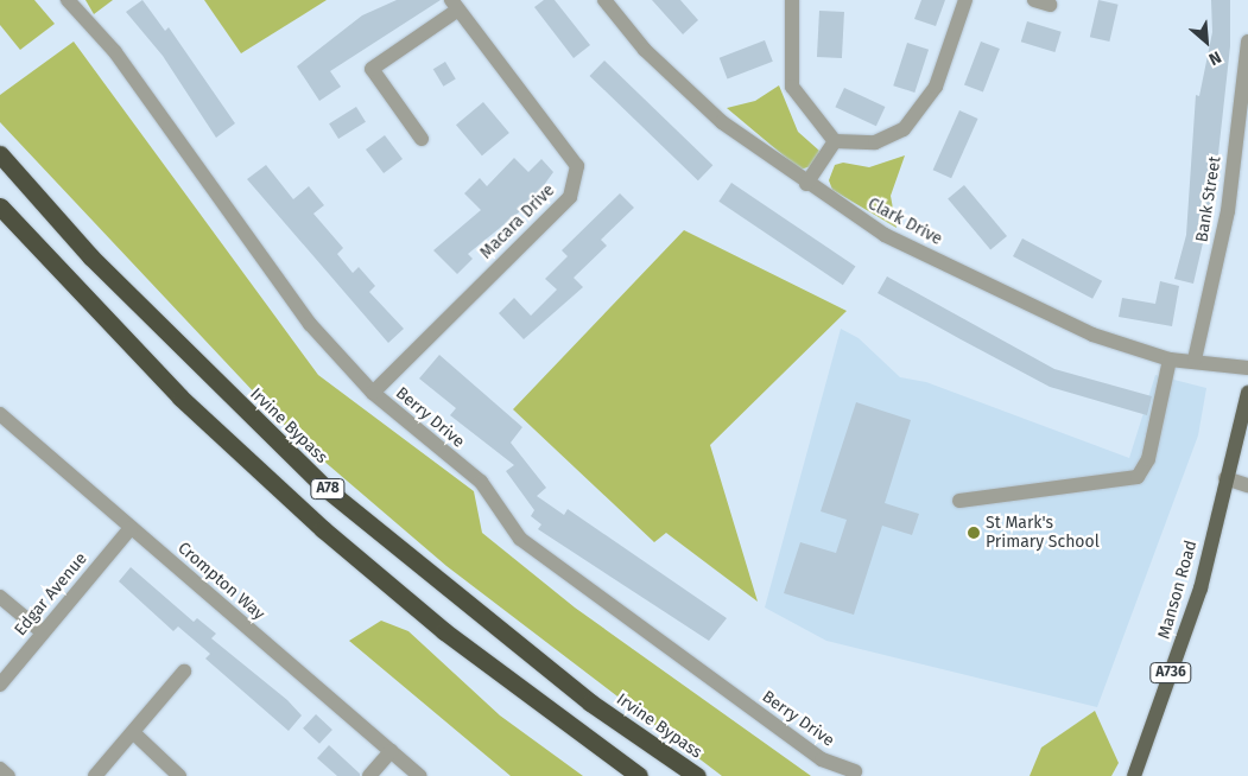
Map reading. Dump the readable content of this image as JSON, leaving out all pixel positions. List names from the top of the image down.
{
  "streets": {
    "highway": ["Irvine Bypass", "A78"],
    "main road": ["Manson Road", "A736"],
    "street": [
      "Bank Street",
      "Macara Drive",
      "Clark Drive",
      "Berry Drive",
      "Crompton Way",
      "Edgar Avenue"
    ]
  },
  "crossings": [
    ["Bank Street", "Clark Drive"],
    ["Macara Drive", "Berry Drive"],
    ["Crompton Way", "Edgar Avenue"],
    ["Manson Road", "A736"]
  ],
  "places": ["St Mark's Primary School"],
  "north": "bottom right"
}
